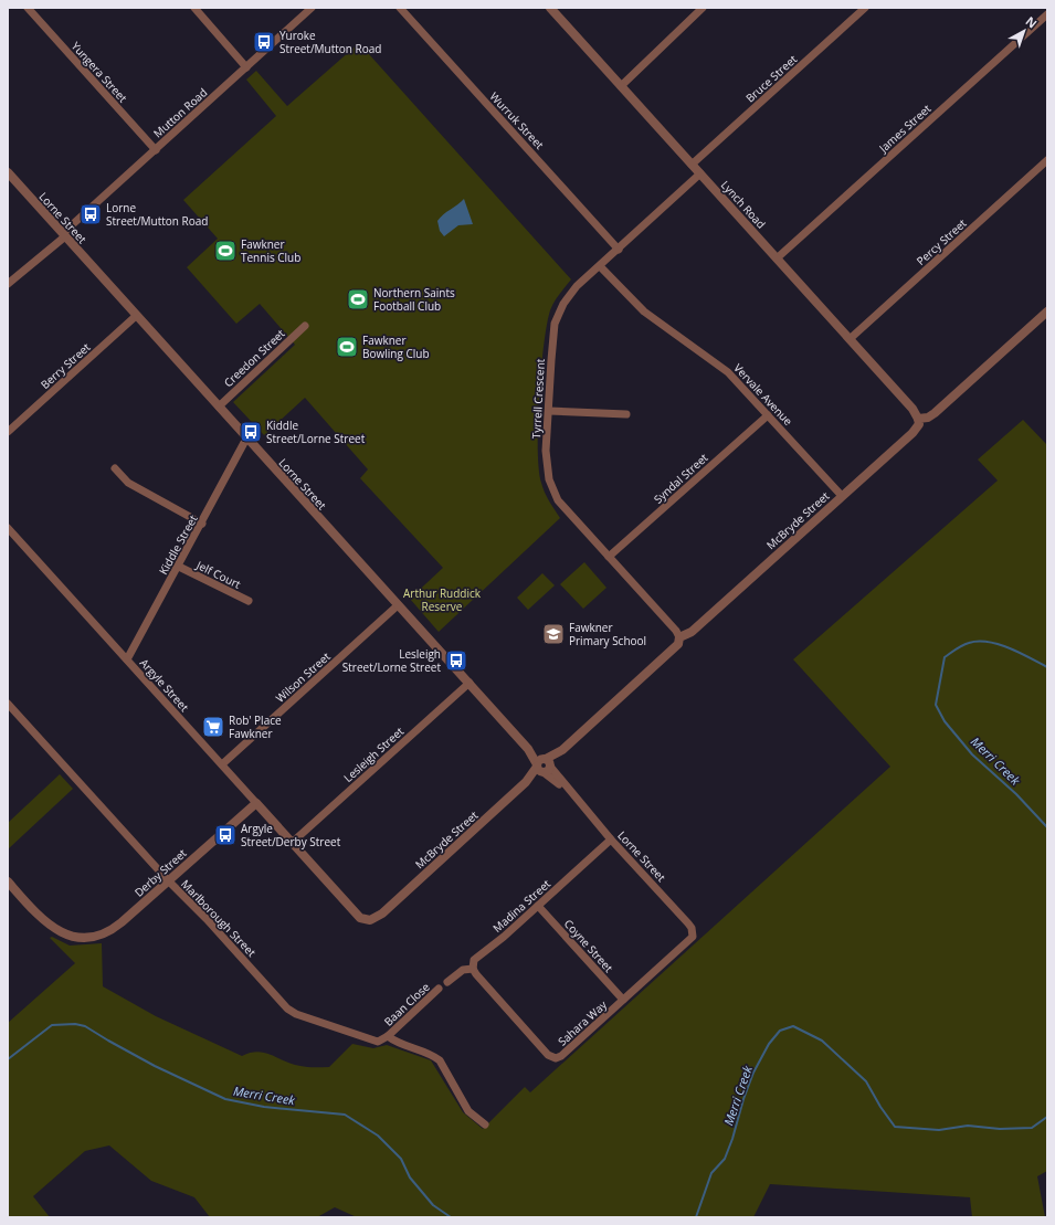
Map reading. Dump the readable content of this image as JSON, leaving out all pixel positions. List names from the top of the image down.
{
  "streets": {
    "street": [
      "Yungera Street",
      "Bruce Street",
      "Mutton Road",
      "Wurruk Street",
      "James Street",
      "Lynch Road",
      "Lorne Street",
      "Percy Street",
      "Creedon Street",
      "Berry Street",
      "Vervale Avenue",
      "Tyrrell Crescent",
      "Syndal Street",
      "McBryde Street",
      "Kiddle Street",
      "Jelf Court",
      "Wilson Street",
      "Argyle Street",
      "Lesleigh Street",
      "Derby Street",
      "Madina Street",
      "Marlborough Street",
      "Coyne Street",
      "Baan Close",
      "Sahara Way"
    ]
  },
  "crossings": [
    ["Yungera Street", "Mutton Road"],
    ["Bruce Street", "Lynch Road"],
    ["Mutton Road", "Lorne Street"],
    ["Wurruk Street", "Tyrrell Crescent"],
    ["James Street", "Lynch Road"],
    ["Lynch Road", "Percy Street"],
    ["Lynch Road", "Tyrrell Crescent"],
    ["Lynch Road", "McBryde Street"],
    ["Lorne Street", "Creedon Street"],
    ["Lorne Street", "Berry Street"],
    ["Lorne Street", "McBryde Street"],
    ["Lorne Street", "Kiddle Street"],
    ["Lorne Street", "Wilson Street"],
    ["Lorne Street", "Lesleigh Street"],
    ["Lorne Street", "Madina Street"],
    ["Lorne Street", "Sahara Way"],
    ["Vervale Avenue", "Tyrrell Crescent"],
    ["Vervale Avenue", "Syndal Street"],
    ["Vervale Avenue", "McBryde Street"],
    ["Tyrrell Crescent", "Syndal Street"],
    ["Tyrrell Crescent", "McBryde Street"],
    ["McBryde Street", "Argyle Street"],
    ["Kiddle Street", "Jelf Court"],
    ["Kiddle Street", "Argyle Street"],
    ["Wilson Street", "Argyle Street"],
    ["Argyle Street", "Lesleigh Street"],
    ["Argyle Street", "Derby Street"],
    ["Derby Street", "Marlborough Street"],
    ["Madina Street", "Coyne Street"],
    ["Madina Street", "Sahara Way"],
    ["Marlborough Street", "Baan Close"],
    ["Coyne Street", "Sahara Way"]
  ],
  "water": ["Merri Creek"],
  "parks": ["Arthur Ruddick Reserve"],
  "places": {
    "bus stop": [
      "Yuroke Street/Mutton Road",
      "Lorne Street/Mutton Road",
      "Kiddle Street/Lorne Street",
      "Lesleigh Street/Lorne Street",
      "Argyle Street/Derby Street"
    ],
    "sports": ["Fawkner Tennis Club", "Northern Saints Football Club", "Fawkner Bowling Club"],
    "school or university": ["Fawkner Primary School"],
    "supermarket": ["Rob' Place Fawkner"]
  },
  "north": "top right"
}
